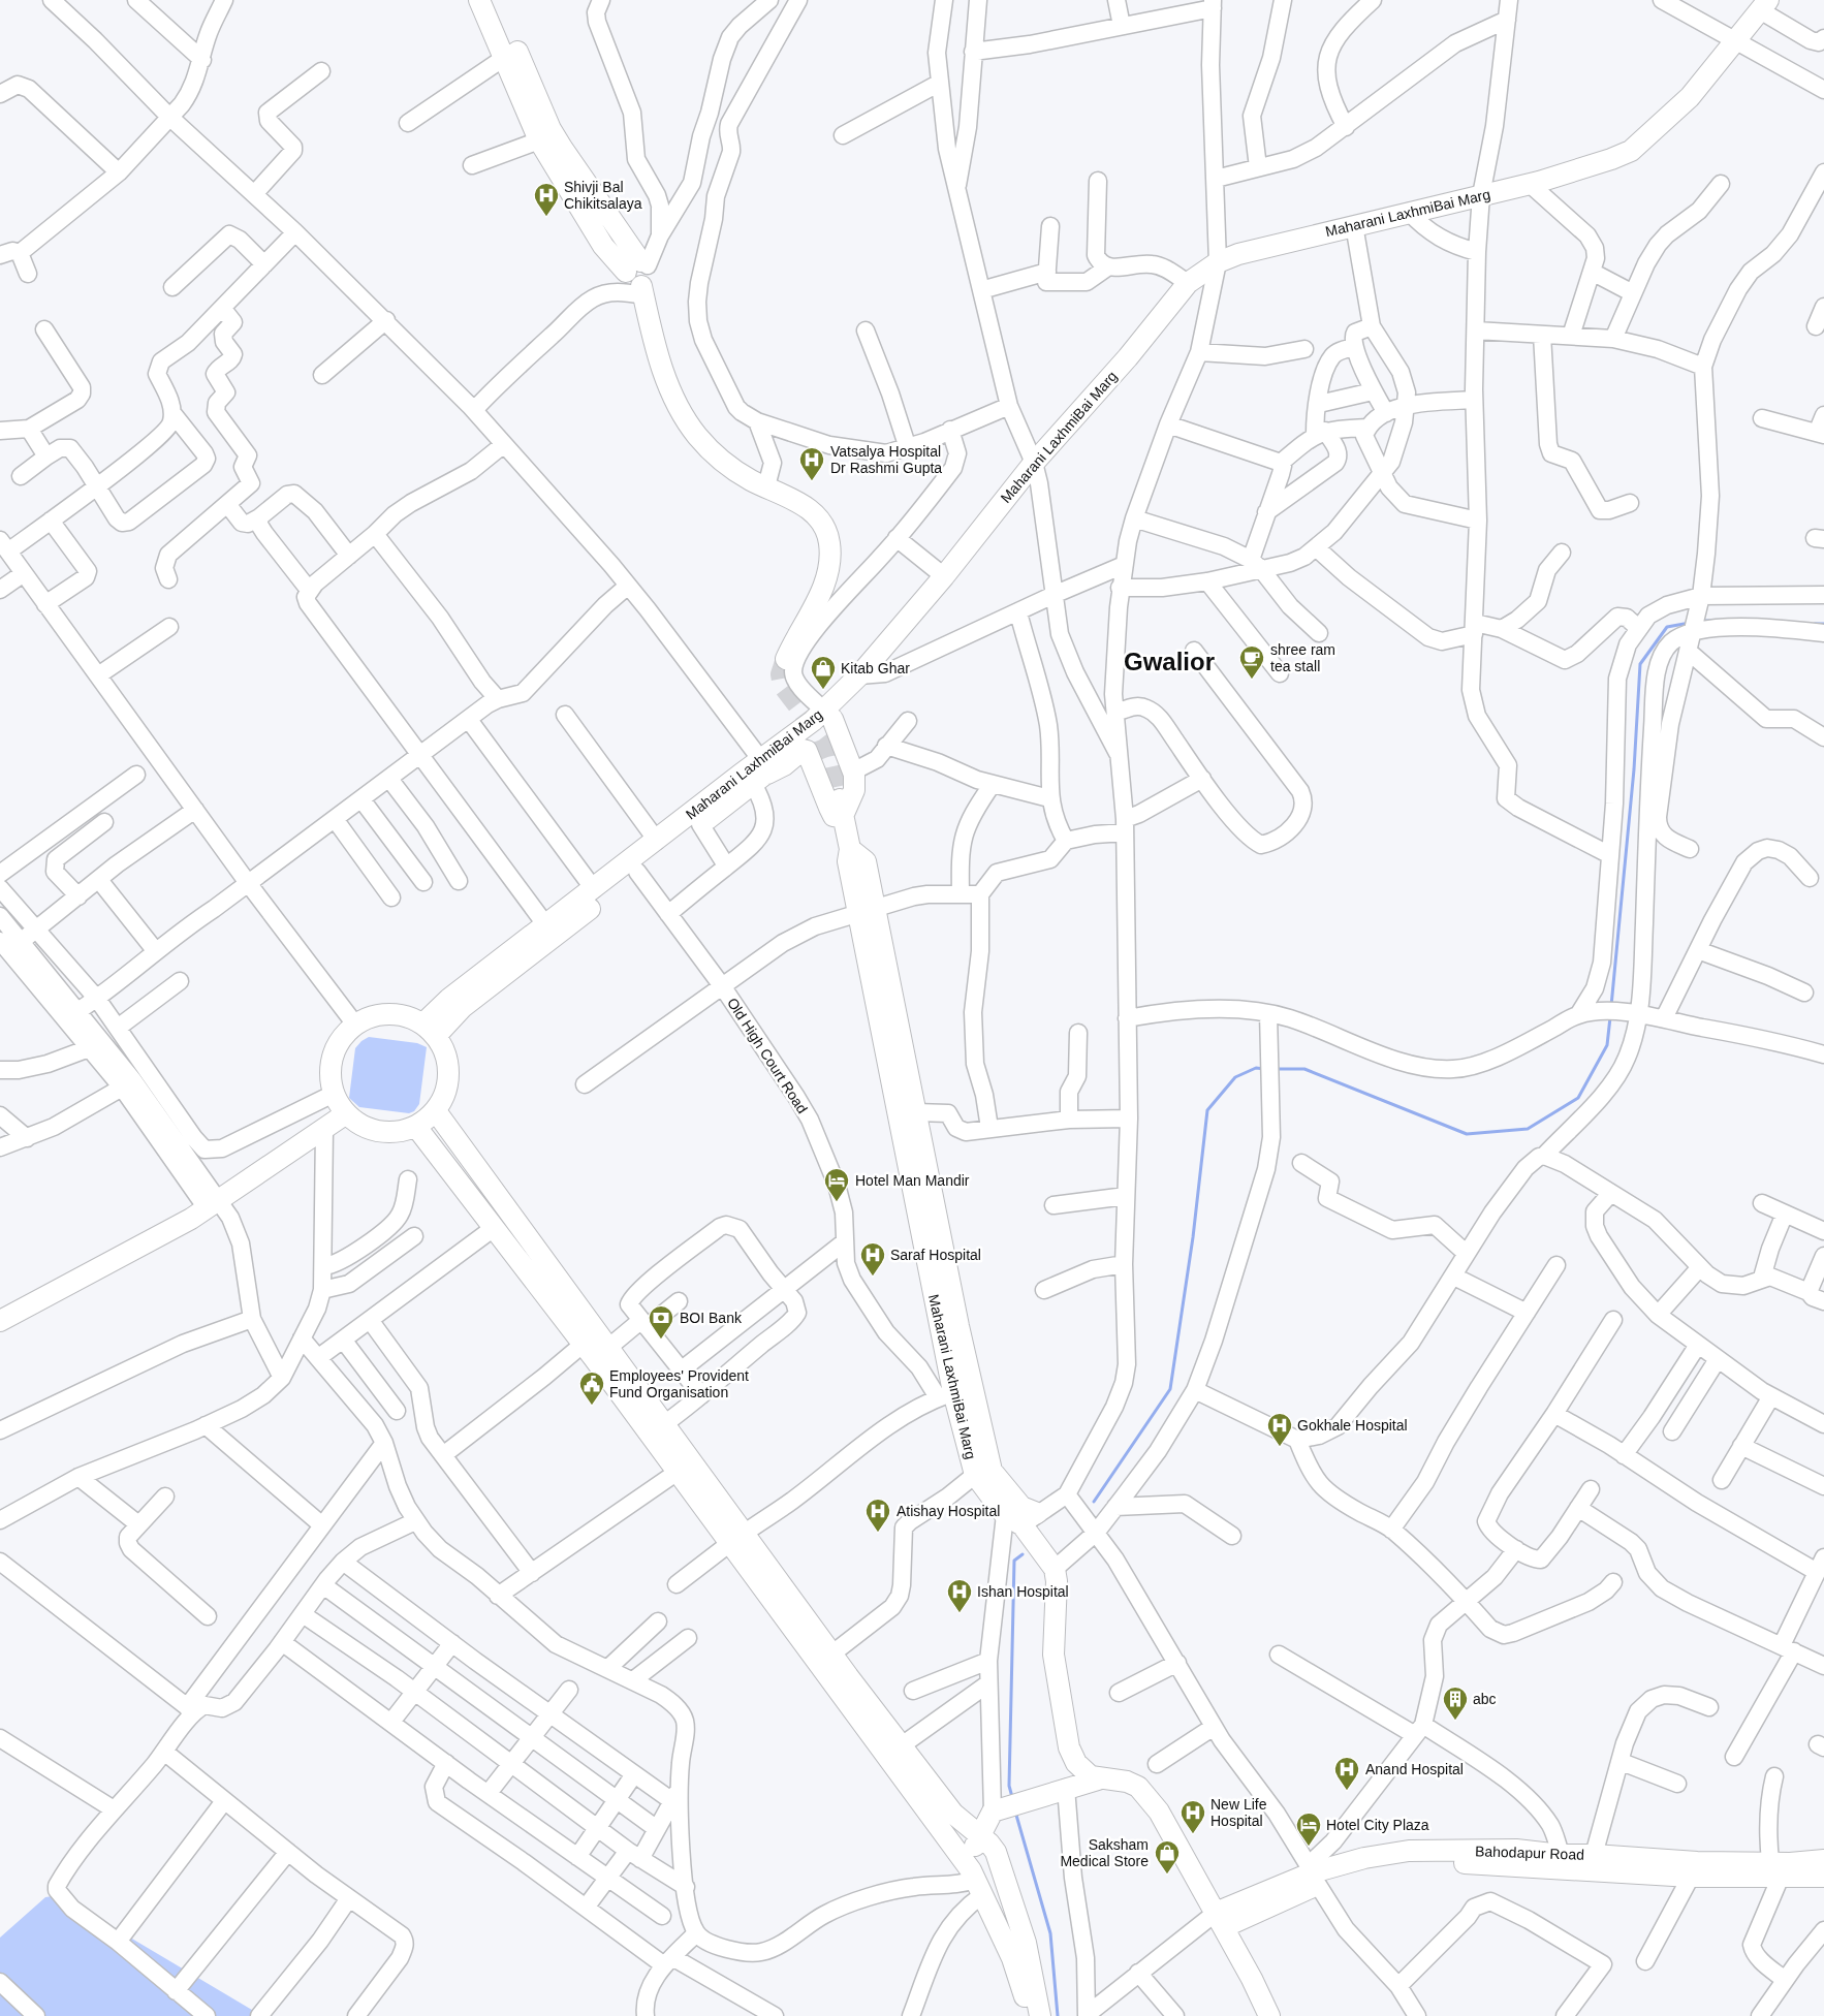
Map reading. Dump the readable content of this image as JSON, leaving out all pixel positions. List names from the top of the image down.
{
  "streets": {
    "main road": ["Maharani LaxhmiBai Marg", "Bahodapur Road"],
    "street": ["Old High Court Road"]
  },
  "crossings": [
    ["Maharani LaxhmiBai Marg", "Old High Court Road"]
  ],
  "districts": ["Gwalior"],
  "places": {
    "hospital": [
      "Shivji Bal Chikitsalaya",
      "Vatsalya Hospital Dr Rashmi Gupta",
      "Saraf Hospital",
      "Gokhale Hospital",
      "Atishay Hospital",
      "Ishan Hospital",
      "Anand Hospital",
      "New Life Hospital"
    ],
    "cafe": ["shree ram tea stall"],
    "shop": ["Kitab Ghar", "Saksham Medical Store"],
    "hotel": ["Hotel Man Mandir", "Hotel City Plaza"],
    "bank": ["BOI Bank"],
    "public building": ["Employees' Provident Fund Organisation"],
    "building": ["abc"]
  }
}
